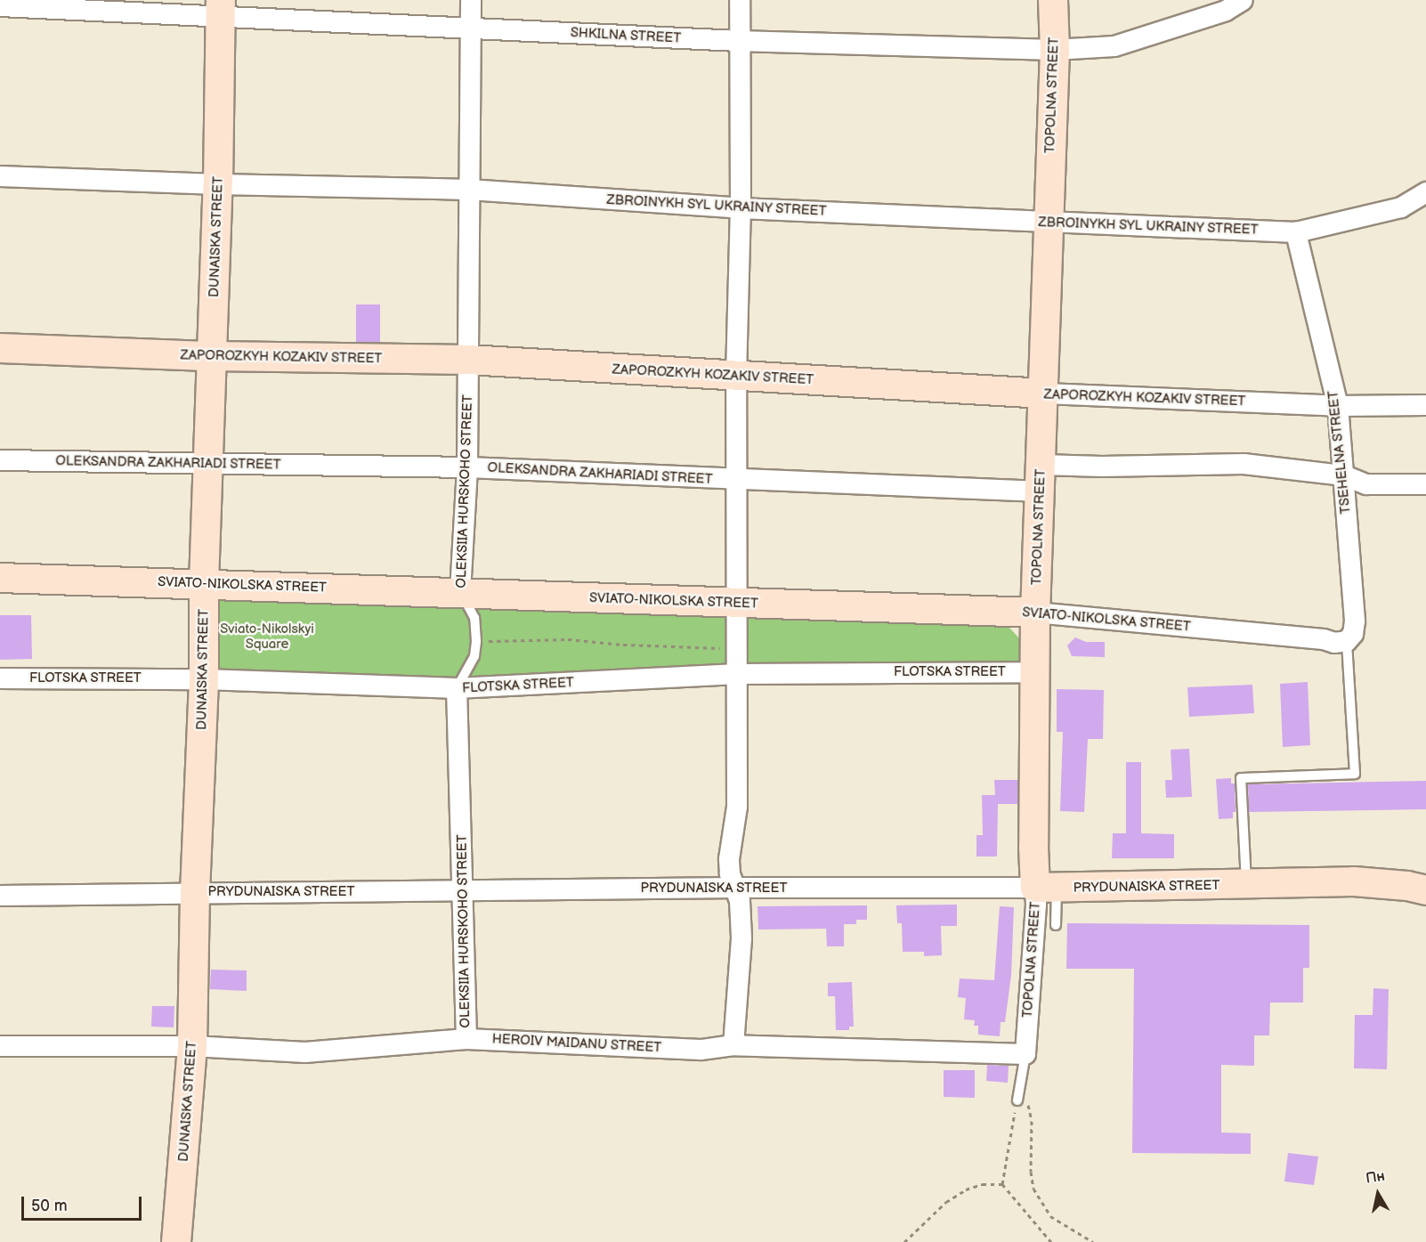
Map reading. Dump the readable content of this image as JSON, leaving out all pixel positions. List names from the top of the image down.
{
  "streets": {
    "main road": [
      "TOPOLNA STREET",
      "DUNAISKA STREET",
      "ZAPOROZKYH KOZAKIV STREET",
      "SVIATO-NIKOLSKA STREET",
      "PRYDUNAISKA STREET"
    ],
    "street": [
      "SHKILNA STREET",
      "ZBROINYKH SYL UKRAINY STREET",
      "TSEHELNA STREET",
      "OLEKSANDRA ZAKHARIADI STREET",
      "OLEKSIIA HURSKOHO STREET",
      "FLOTSKA STREET",
      "HEROIV MAIDANU STREET"
    ]
  },
  "crossings": [
    ["SHKILNA STREET", "TOPOLNA STREET"],
    ["SHKILNA STREET", "DUNAISKA STREET"],
    ["SHKILNA STREET", "OLEKSIIA HURSKOHO STREET"],
    ["TOPOLNA STREET", "ZBROINYKH SYL UKRAINY STREET"],
    ["TOPOLNA STREET", "ZAPOROZKYH KOZAKIV STREET"],
    ["TOPOLNA STREET", "OLEKSANDRA ZAKHARIADI STREET"],
    ["TOPOLNA STREET", "SVIATO-NIKOLSKA STREET"],
    ["TOPOLNA STREET", "FLOTSKA STREET"],
    ["TOPOLNA STREET", "PRYDUNAISKA STREET"],
    ["TOPOLNA STREET", "HEROIV MAIDANU STREET"],
    ["ZBROINYKH SYL UKRAINY STREET", "DUNAISKA STREET"],
    ["ZBROINYKH SYL UKRAINY STREET", "TSEHELNA STREET"],
    ["ZBROINYKH SYL UKRAINY STREET", "OLEKSIIA HURSKOHO STREET"],
    ["DUNAISKA STREET", "ZAPOROZKYH KOZAKIV STREET"],
    ["DUNAISKA STREET", "OLEKSANDRA ZAKHARIADI STREET"],
    ["DUNAISKA STREET", "SVIATO-NIKOLSKA STREET"],
    ["DUNAISKA STREET", "FLOTSKA STREET"],
    ["DUNAISKA STREET", "PRYDUNAISKA STREET"],
    ["DUNAISKA STREET", "HEROIV MAIDANU STREET"],
    ["ZAPOROZKYH KOZAKIV STREET", "TSEHELNA STREET"],
    ["ZAPOROZKYH KOZAKIV STREET", "OLEKSIIA HURSKOHO STREET"],
    ["TSEHELNA STREET", "OLEKSANDRA ZAKHARIADI STREET"],
    ["TSEHELNA STREET", "SVIATO-NIKOLSKA STREET"],
    ["OLEKSANDRA ZAKHARIADI STREET", "OLEKSIIA HURSKOHO STREET"],
    ["OLEKSIIA HURSKOHO STREET", "SVIATO-NIKOLSKA STREET"],
    ["OLEKSIIA HURSKOHO STREET", "FLOTSKA STREET"],
    ["OLEKSIIA HURSKOHO STREET", "PRYDUNAISKA STREET"],
    ["OLEKSIIA HURSKOHO STREET", "HEROIV MAIDANU STREET"]
  ],
  "parks": ["Sviato-Nikolskyi Square"],
  "scale_bar": "50 m",
  "north": "top"
}
